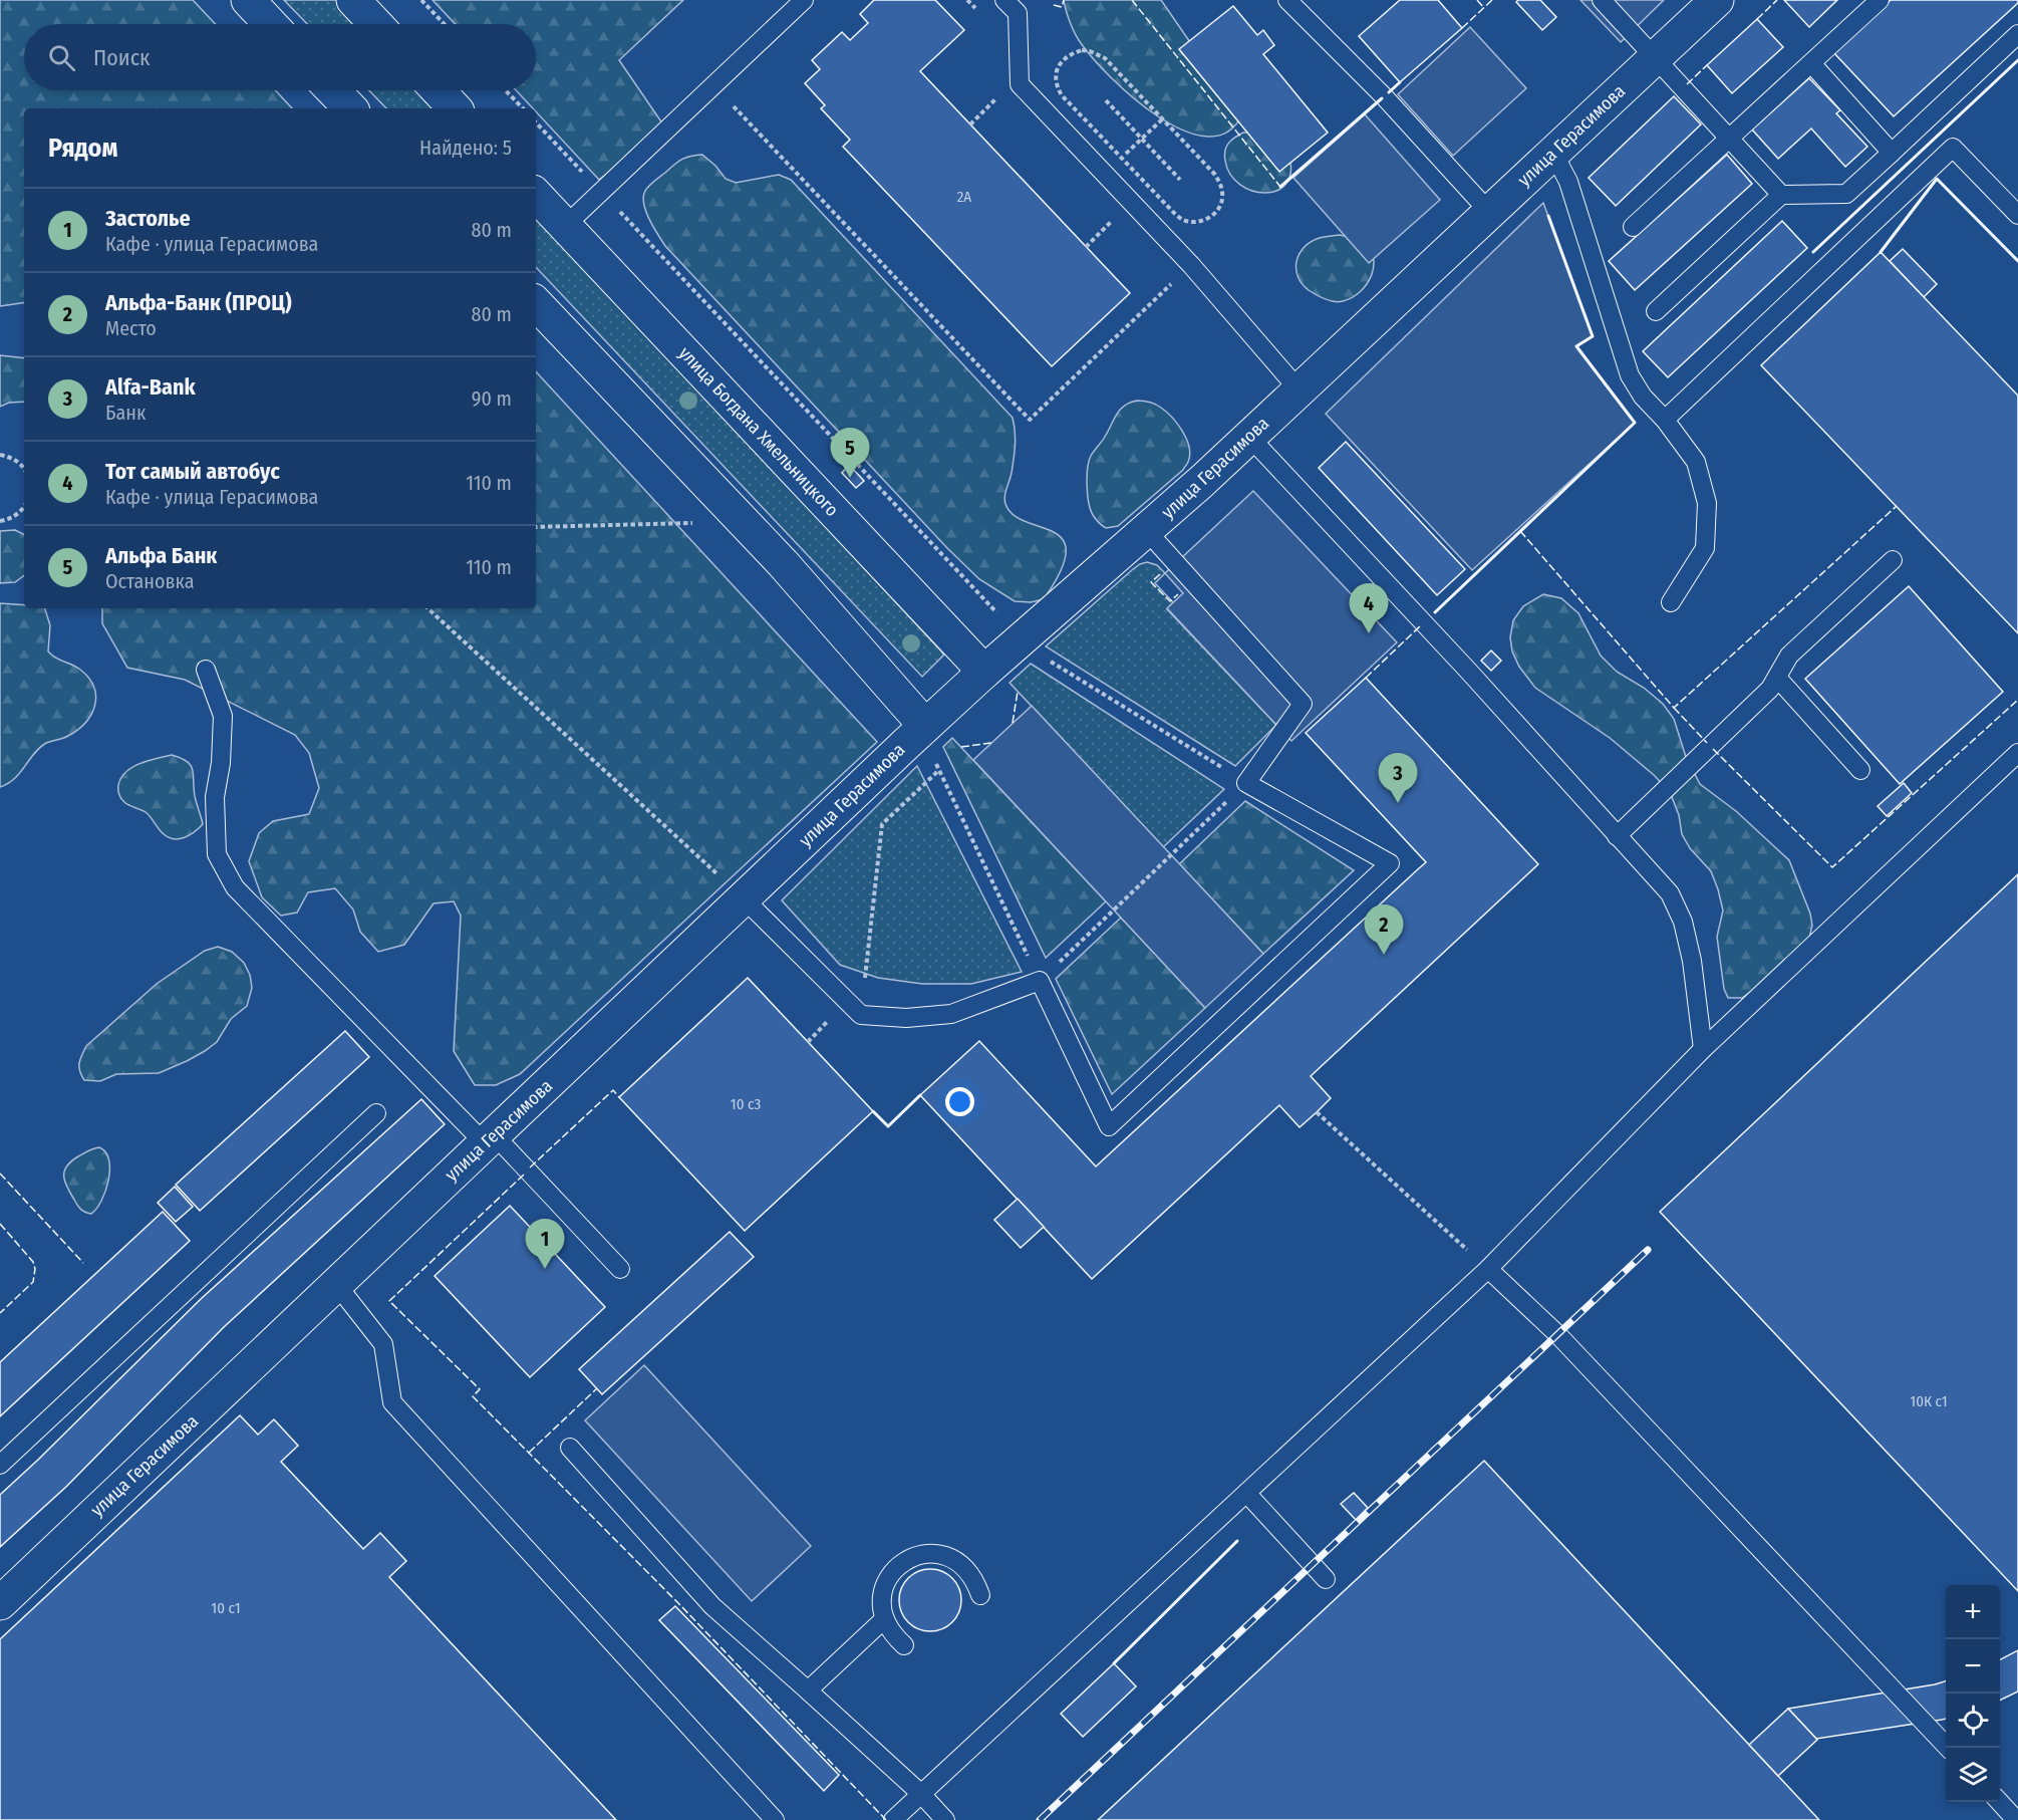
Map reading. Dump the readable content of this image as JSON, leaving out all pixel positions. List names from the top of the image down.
{
  "streets": {
    "street": ["улица Герасимова", "улица Богдана Хмельницкого"]
  },
  "crossings": [
    ["улица Герасимова", "улица Богдана Хмельницкого"]
  ],
  "house_numbers": [
    "2А",
    "10 с3",
    "10К с1",
    "10 с1"
  ],
  "page": {
    "search": "Поиск",
    "heading": ["Рядом", "Найдено: 5"],
    "list": [
      {
        "mark": "1",
        "name": "Застолье",
        "note": "Кафе · улица Герасимова",
        "value": "80 m"
      },
      {
        "mark": "2",
        "name": "Альфа-Банк (ПРОЦ)",
        "note": "Место",
        "value": "80 m"
      },
      {
        "mark": "3",
        "name": "Alfa-Bank",
        "note": "Банк",
        "value": "90 m"
      },
      {
        "mark": "4",
        "name": "Тот самый автобус",
        "note": "Кафе · улица Герасимова",
        "value": "110 m"
      },
      {
        "mark": "5",
        "name": "Альфа Банк",
        "note": "Остановка",
        "value": "110 m"
      }
    ],
    "pins": [
      "5",
      "4",
      "3",
      "2",
      "1"
    ],
    "map_buttons": ["+", "−"]
  }
}
